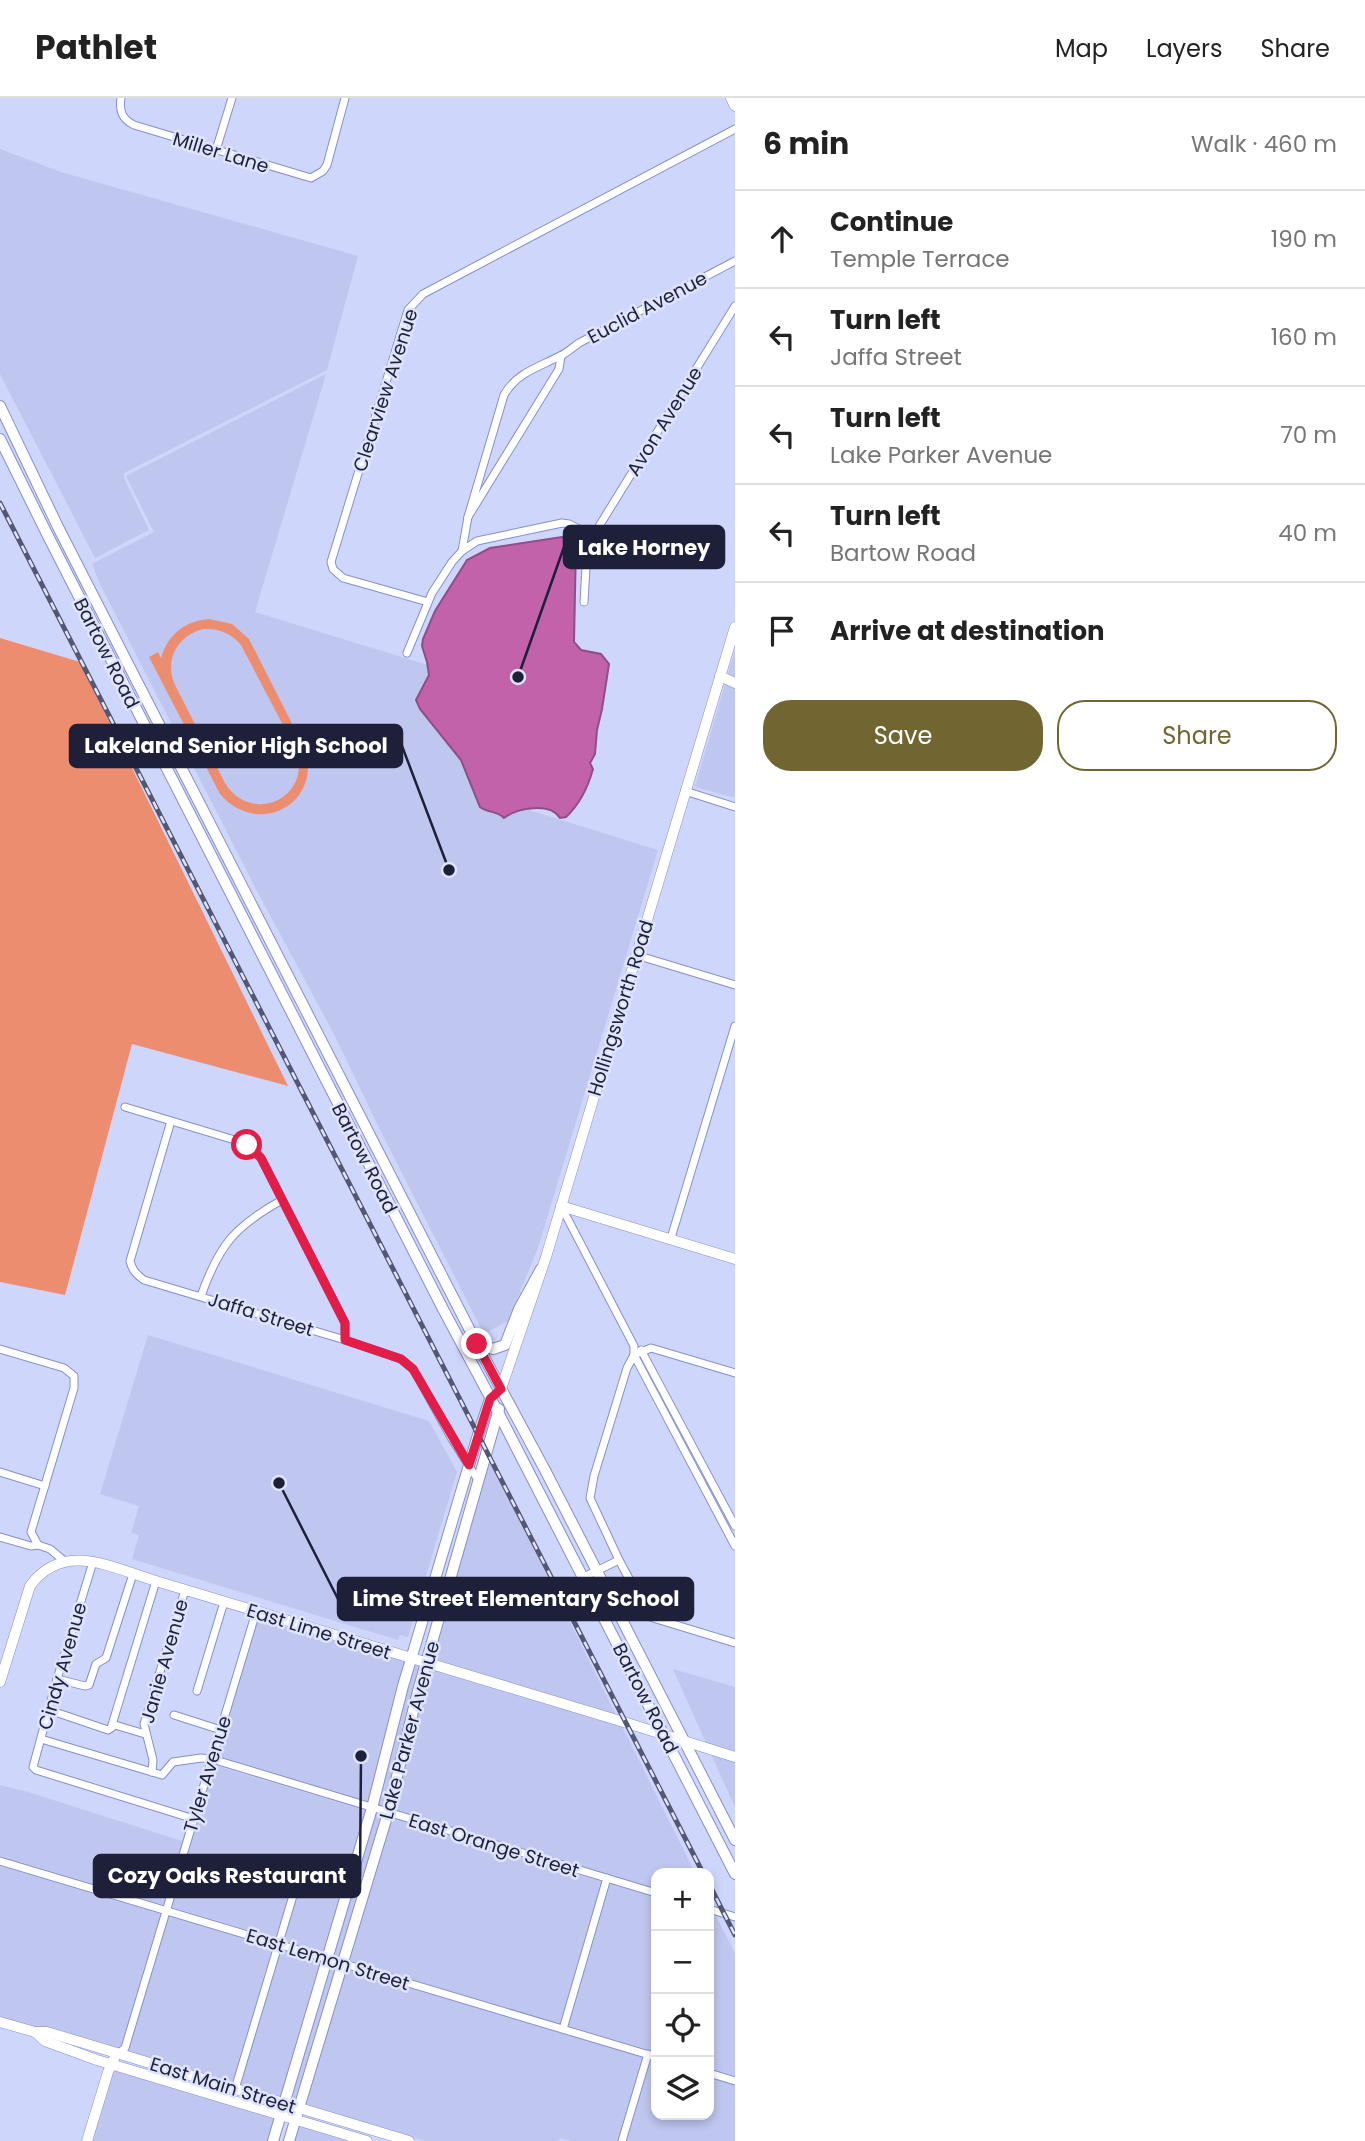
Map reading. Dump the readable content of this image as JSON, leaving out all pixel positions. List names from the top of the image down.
{
  "streets": {
    "main road": ["Bartow Road", "Lake Parker Avenue"],
    "street": [
      "Miller Lane",
      "Euclid Avenue",
      "Clearview Avenue",
      "Avon Avenue",
      "Hollingsworth Road",
      "Jaffa Street",
      "East Lime Street",
      "Janie Avenue",
      "Cindy Avenue",
      "Tyler Avenue",
      "East Orange Street",
      "East Lemon Street",
      "East Main Street"
    ]
  },
  "crossings": [
    ["Bartow Road", "Hollingsworth Road"],
    ["Bartow Road", "East Lime Street"],
    ["Bartow Road", "Lake Parker Avenue"],
    ["Hollingsworth Road", "Lake Parker Avenue"],
    ["Jaffa Street", "Lake Parker Avenue"],
    ["East Lime Street", "Janie Avenue"],
    ["East Lime Street", "Cindy Avenue"],
    ["East Lime Street", "Lake Parker Avenue"],
    ["East Lime Street", "Tyler Avenue"],
    ["Cindy Avenue", "Tyler Avenue"],
    ["Lake Parker Avenue", "East Orange Street"],
    ["Lake Parker Avenue", "East Lemon Street"],
    ["Lake Parker Avenue", "East Main Street"],
    ["Tyler Avenue", "East Orange Street"],
    ["Tyler Avenue", "East Lemon Street"],
    ["Tyler Avenue", "East Main Street"]
  ],
  "places": [
    "Lake Horney",
    "Lakeland Senior High School",
    "Lime Street Elementary School",
    "Cozy Oaks Restaurant"
  ],
  "page": {
    "header": "Pathlet",
    "nav": ["Map", "Layers", "Share"],
    "heading": ["6 min", "Walk · 460 m"],
    "list": [
      ["Continue", "Temple Terrace", "190 m"],
      ["Turn left", "Jaffa Street", "160 m"],
      ["Turn left", "Lake Parker Avenue", "70 m"],
      ["Turn left", "Bartow Road", "40 m"],
      "Arrive at destination"
    ],
    "buttons": ["Save", "Share"],
    "map_buttons": ["+", "−"]
  }
}
